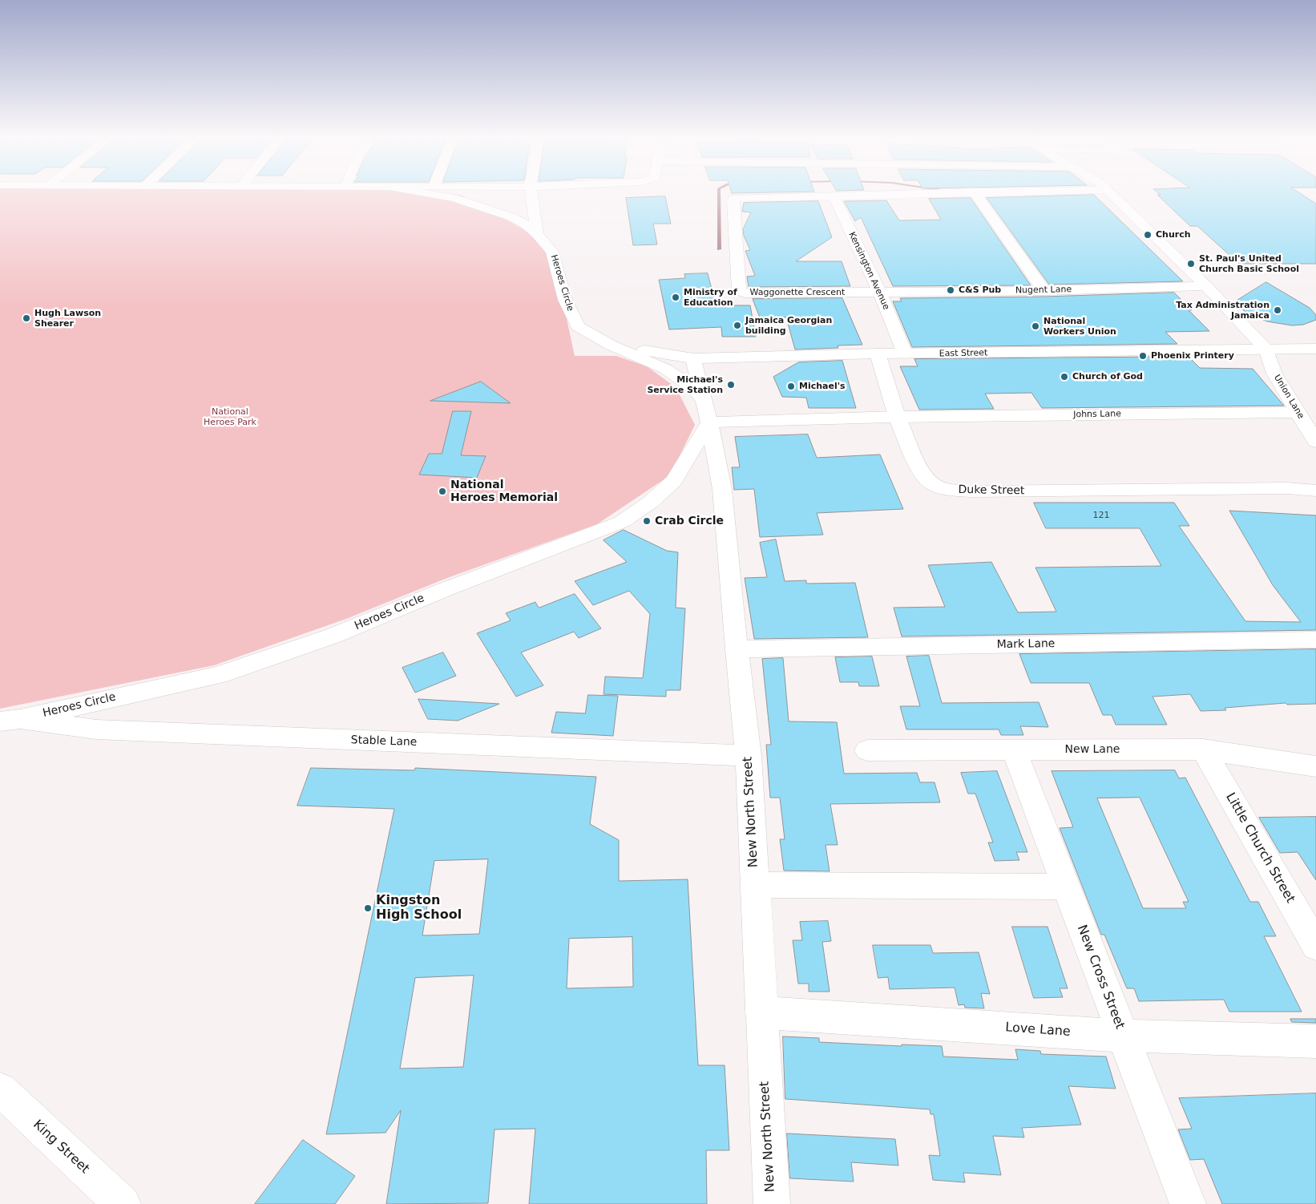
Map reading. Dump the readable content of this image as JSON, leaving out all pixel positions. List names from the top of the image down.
{
  "streets": {
    "street": [
      "Kensington Avenue",
      "Heroes Circle",
      "Nugent Lane",
      "Waggonette Crescent",
      "East Street",
      "Union Lane",
      "Johns Lane",
      "Duke Street",
      "Mark Lane",
      "Stable Lane",
      "New Lane",
      "New North Street",
      "Little Church Street",
      "New Cross Street",
      "Love Lane",
      "King Street"
    ]
  },
  "crossings": [
    ["Kensington Avenue", "Nugent Lane"],
    ["Kensington Avenue", "Waggonette Crescent"],
    ["Kensington Avenue", "East Street"],
    ["Heroes Circle", "East Street"],
    ["Heroes Circle", "Stable Lane"],
    ["Heroes Circle", "New North Street"],
    ["Nugent Lane", "Waggonette Crescent"],
    ["East Street", "Union Lane"],
    ["East Street", "Duke Street"],
    ["Union Lane", "Johns Lane"],
    ["Johns Lane", "Duke Street"],
    ["Mark Lane", "New North Street"],
    ["Stable Lane", "New North Street"],
    ["New Lane", "Little Church Street"],
    ["New Lane", "New Cross Street"],
    ["New North Street", "Love Lane"],
    ["New Cross Street", "Love Lane"]
  ],
  "parks": ["National Heroes Park"],
  "places": [
    "Church",
    "St. Paul's United Church Basic School",
    "C&S Pub",
    "Ministry of Education",
    "Tax Administration Jamaica",
    "Hugh Lawson Shearer",
    "Jamaica Georgian building",
    "National Workers Union",
    "Phoenix Printery",
    "Church of God",
    "Michael's Service Station",
    "Michael's",
    "National Heroes Memorial",
    "Crab Circle",
    "Kingston High School"
  ],
  "house_numbers": ["121"]
}
